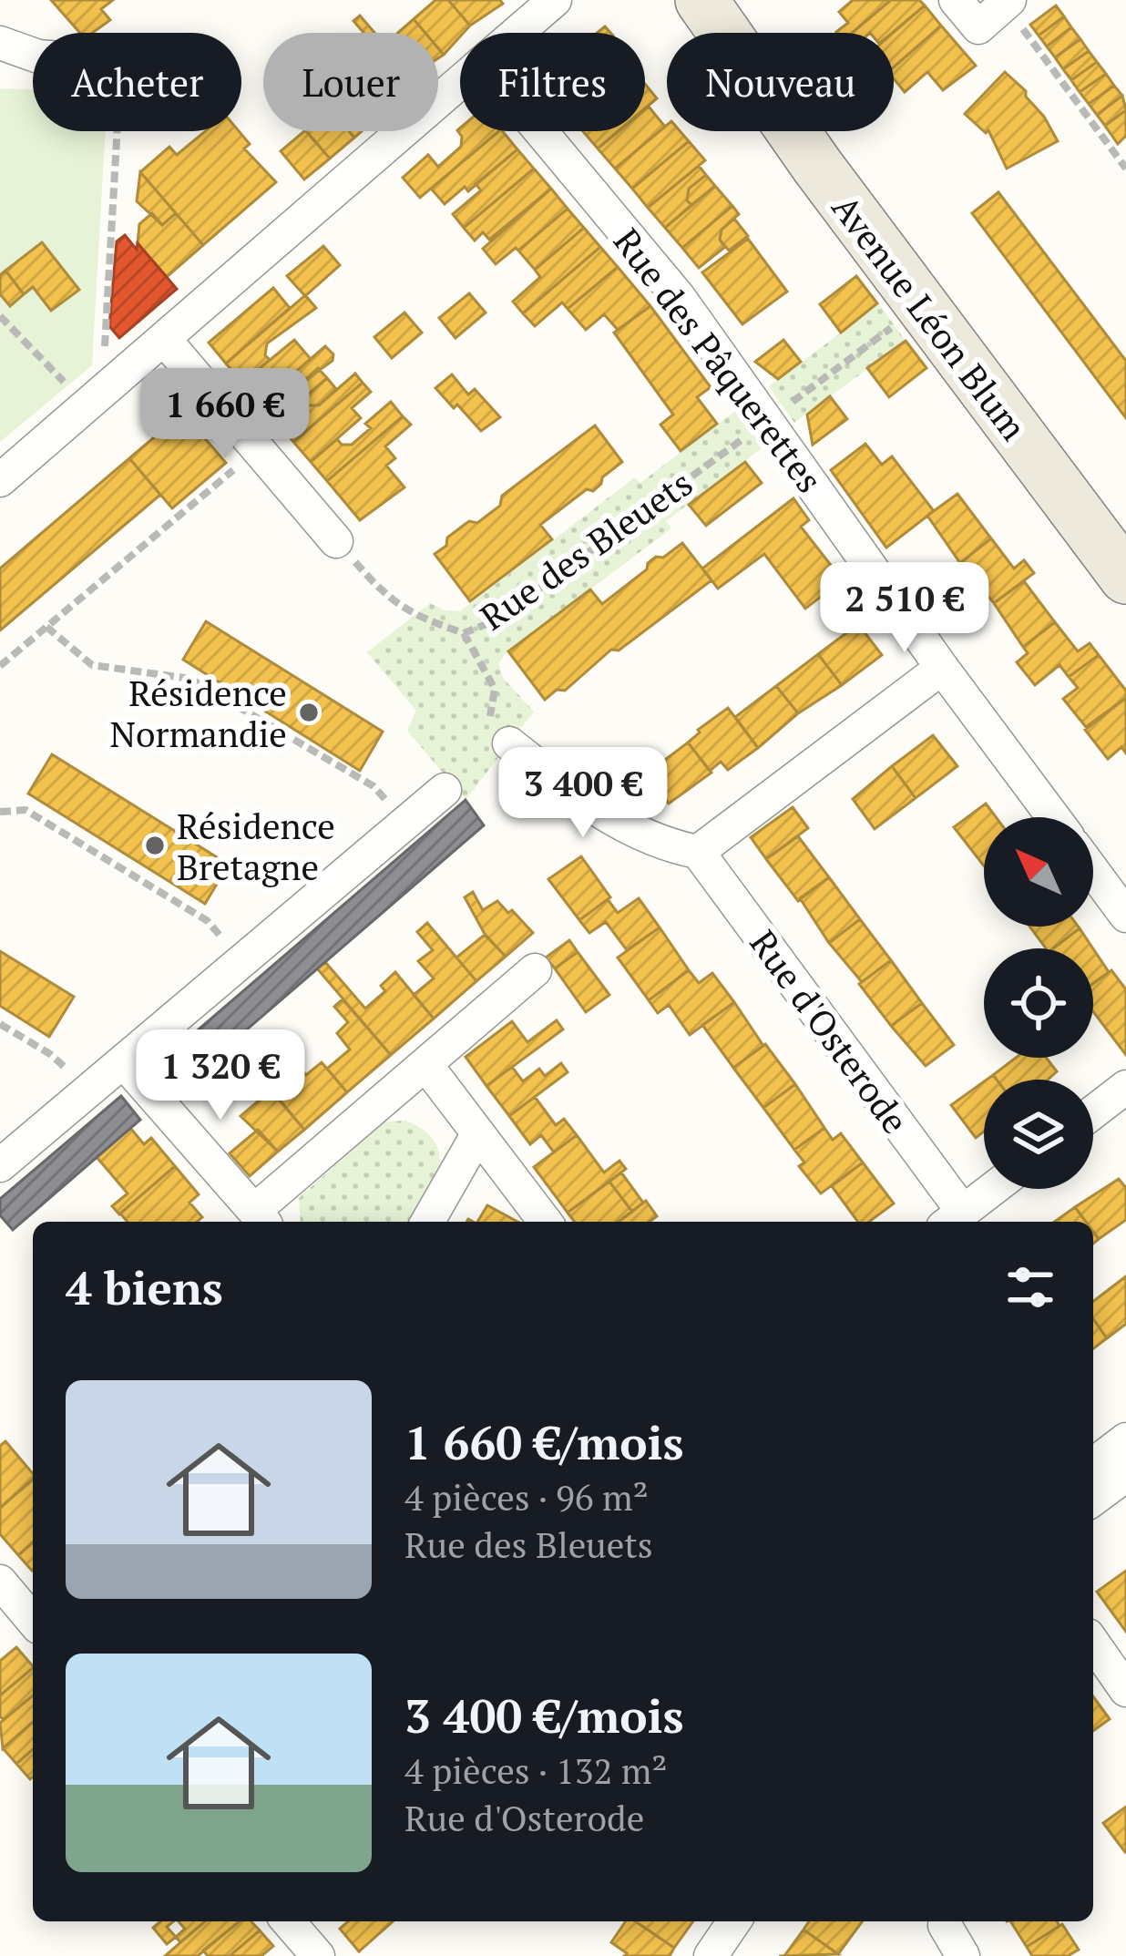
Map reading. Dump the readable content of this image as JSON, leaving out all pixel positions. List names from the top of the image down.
{
  "streets": {
    "main road": ["Avenue Léon Blum"],
    "street": ["Rue des Pâquerettes", "Rue d'Osterode"],
    "path": ["Rue des Bleuets"]
  },
  "crossings": [
    ["Avenue Léon Blum", "Rue des Bleuets"],
    ["Rue des Pâquerettes", "Rue des Bleuets"]
  ],
  "places": ["Résidence Normandie", "Résidence Bretagne"],
  "north": "top left",
  "page": {
    "chip": [
      "Acheter",
      "Louer",
      "Filtres",
      "Nouveau"
    ],
    "price": [
      "1 660 €",
      "2 510 €",
      "3 400 €",
      "1 320 €"
    ],
    "heading": "4 biens",
    "list": [
      {
        "name": "1 660 €/mois",
        "note": "4 pièces · 96 m² · Rue des Bleuets"
      },
      {
        "name": "3 400 €/mois",
        "note": "4 pièces · 132 m² · Rue d'Osterode"
      }
    ]
  }
}
